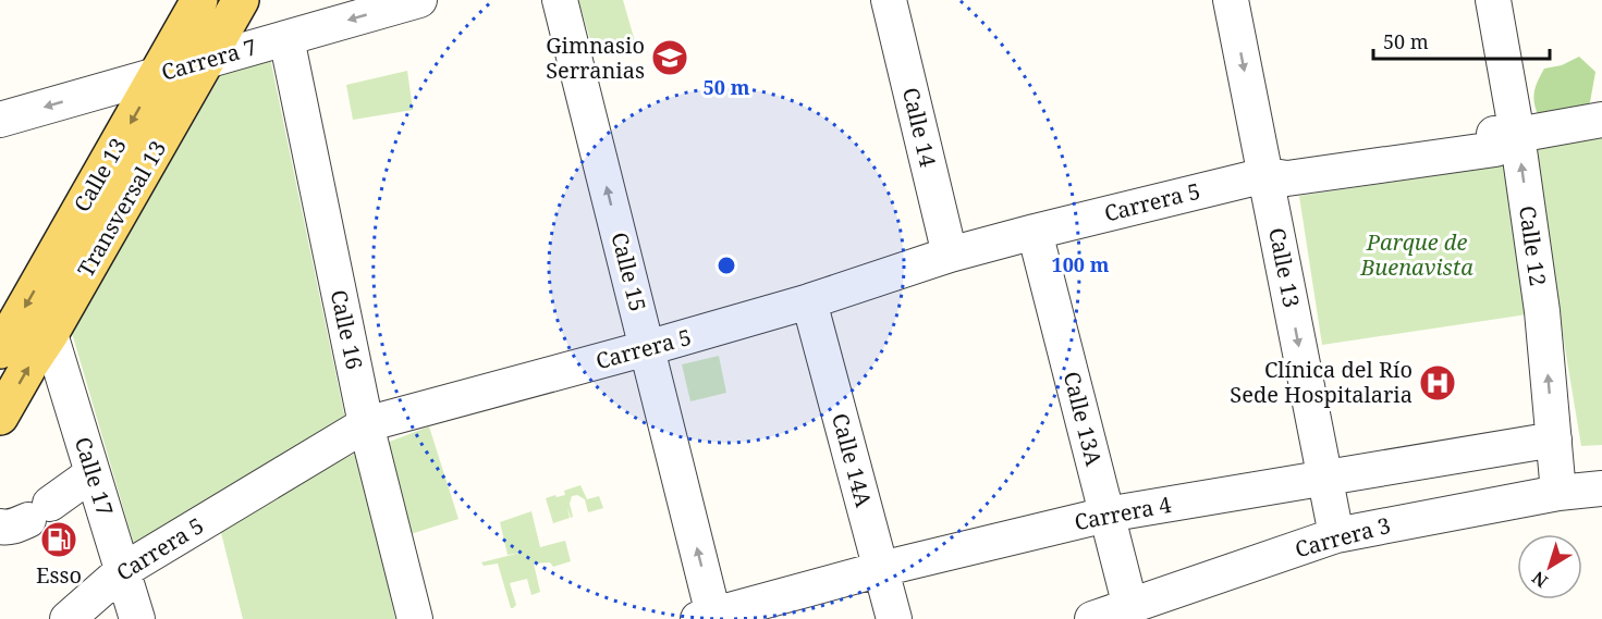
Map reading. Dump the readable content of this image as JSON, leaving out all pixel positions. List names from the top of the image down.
{
  "streets": {
    "main road": ["Calle 13", "Transversal 13"],
    "street": [
      "Carrera 7",
      "Calle 14",
      "Carrera 5",
      "Calle 12",
      "Calle 15",
      "Calle 16",
      "Calle 13A",
      "Calle 14A",
      "Calle 17",
      "Carrera 4",
      "Carrera 3"
    ]
  },
  "crossings": [
    ["Carrera 7", "Calle 13"],
    ["Carrera 7", "Transversal 13"],
    ["Carrera 7", "Calle 16"],
    ["Calle 14", "Carrera 5"],
    ["Calle 13", "Carrera 5"],
    ["Calle 13", "Carrera 4"],
    ["Calle 13", "Carrera 3"],
    ["Carrera 5", "Calle 12"],
    ["Carrera 5", "Calle 15"],
    ["Carrera 5", "Calle 16"],
    ["Carrera 5", "Calle 13A"],
    ["Carrera 5", "Calle 14A"],
    ["Carrera 5", "Calle 17"],
    ["Transversal 13", "Calle 17"],
    ["Calle 12", "Carrera 4"],
    ["Calle 12", "Carrera 3"],
    ["Calle 15", "Carrera 4"],
    ["Calle 13A", "Carrera 4"],
    ["Calle 13A", "Carrera 3"],
    ["Calle 14A", "Carrera 4"]
  ],
  "one_way": [
    "Carrera 7",
    "Calle 13",
    "Calle 12",
    "Calle 15"
  ],
  "parks": ["Parque de Buenavista"],
  "places": {
    "school or university": ["Gimnasio Serranias"],
    "hospital": ["Clínica del Río Sede Hospitalaria"],
    "fuel station": ["Esso"]
  },
  "scale_bar": "50 m",
  "north": "bottom left",
  "rings": ["50 m", "100 m"]
}
